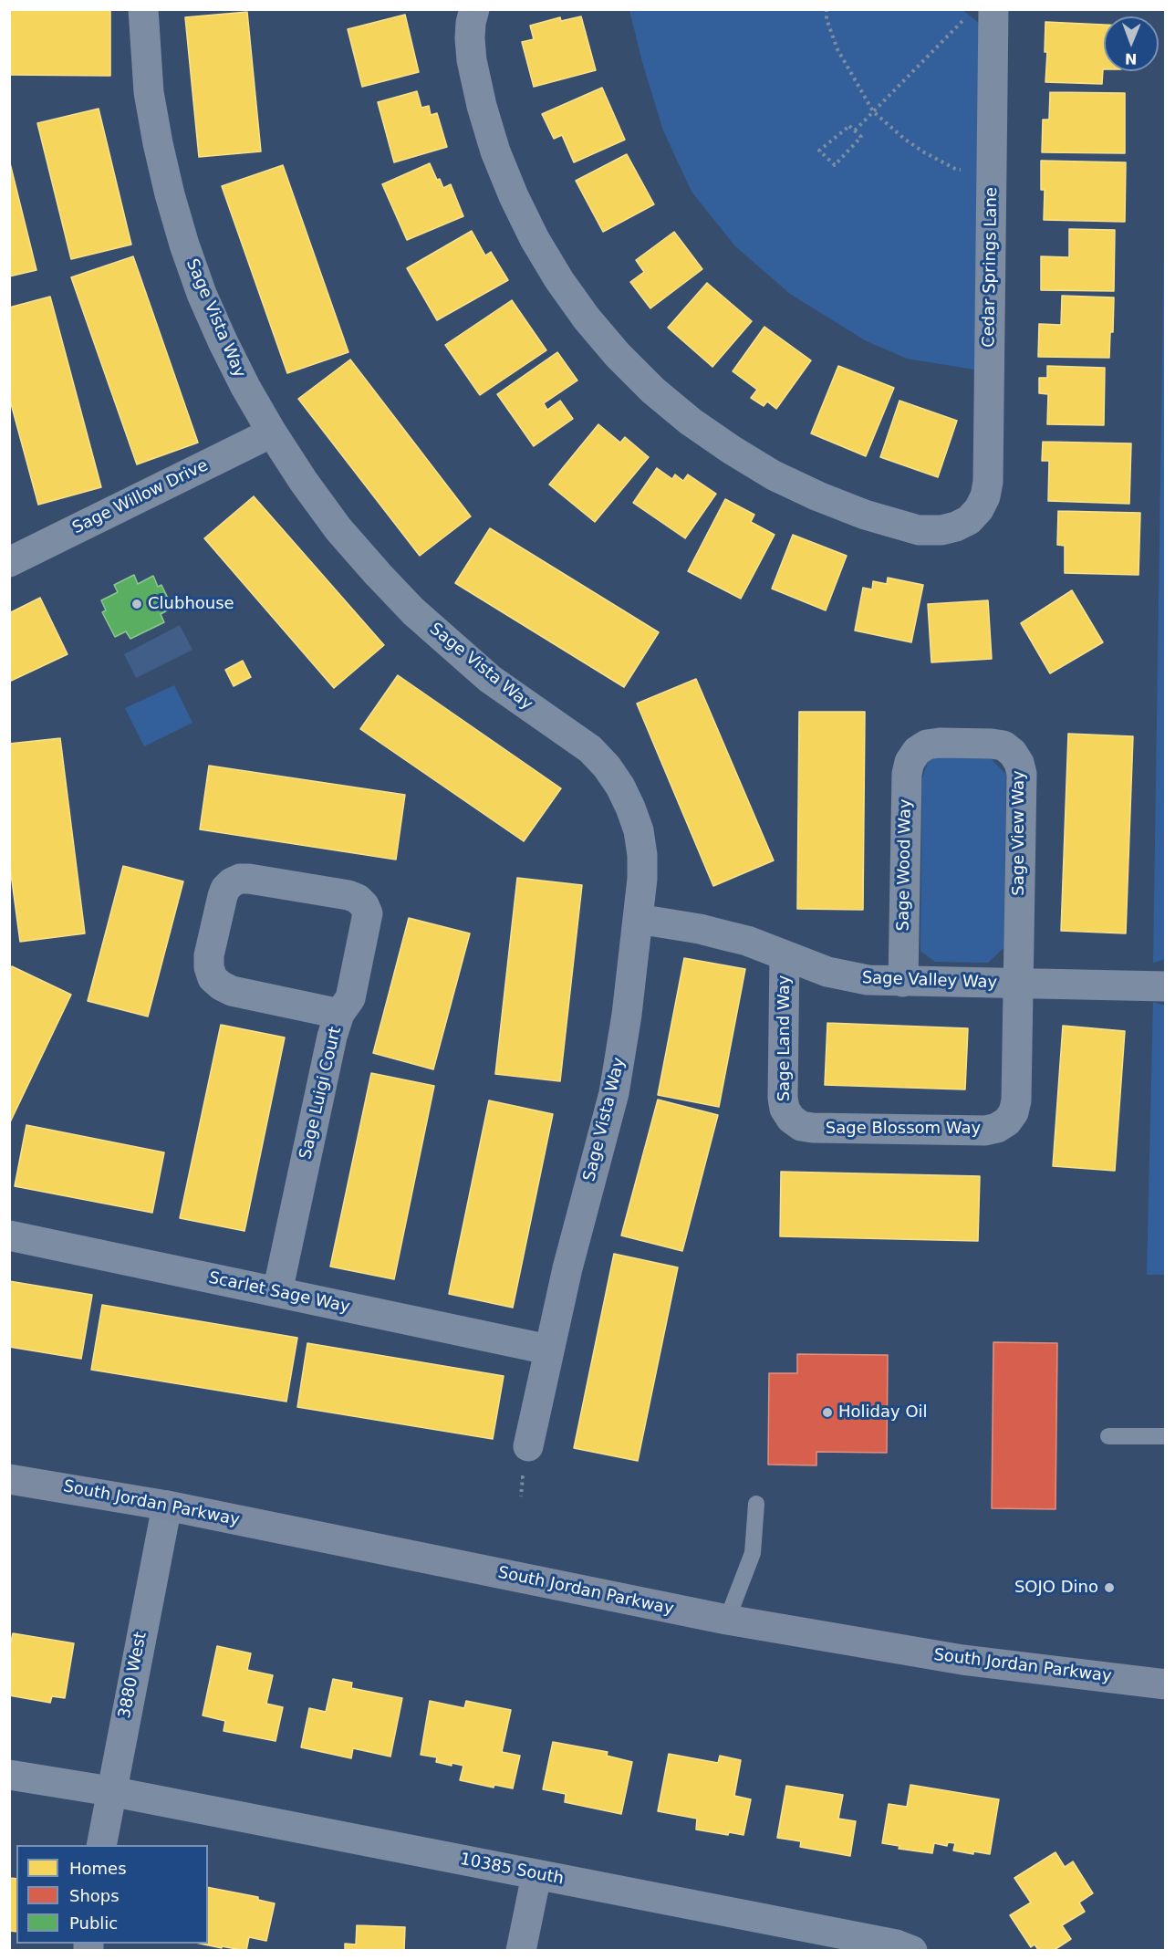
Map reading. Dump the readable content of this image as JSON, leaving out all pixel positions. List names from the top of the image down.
{
  "streets": {
    "main road": ["South Jordan Parkway"],
    "street": [
      "Cedar Springs Lane",
      "Sage Vista Way",
      "Sage Willow Drive",
      "Sage View Way",
      "Sage Wood Way",
      "Sage Valley Way",
      "Sage Land Way",
      "Sage Luigi Court",
      "Sage Blossom Way",
      "Scarlet Sage Way",
      "3880 West",
      "10385 South"
    ]
  },
  "crossings": [
    ["Sage Vista Way", "Sage Willow Drive"],
    ["Sage Vista Way", "Sage Valley Way"],
    ["Sage Vista Way", "Scarlet Sage Way"],
    ["Sage View Way", "Sage Wood Way"],
    ["Sage View Way", "Sage Valley Way"],
    ["Sage View Way", "Sage Blossom Way"],
    ["Sage Wood Way", "Sage Valley Way"],
    ["Sage Valley Way", "Sage Land Way"],
    ["Sage Valley Way", "Sage Blossom Way"],
    ["Sage Land Way", "Sage Blossom Way"],
    ["Sage Luigi Court", "Scarlet Sage Way"],
    ["South Jordan Parkway", "3880 West"],
    ["3880 West", "10385 South"]
  ],
  "places": ["Clubhouse", "Holiday Oil", "SOJO Dino"],
  "legend": ["Homes", "Shops", "Public"],
  "north": "bottom"
}
